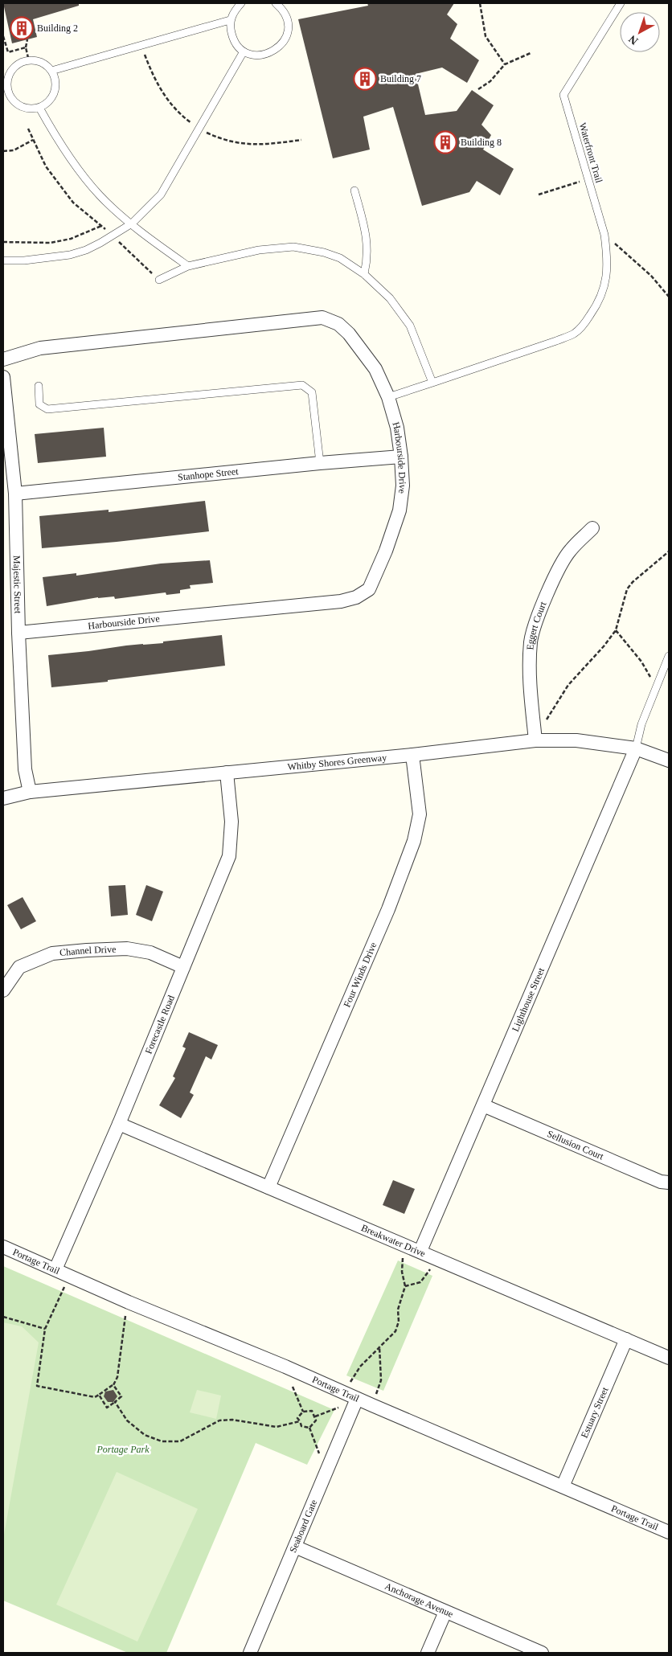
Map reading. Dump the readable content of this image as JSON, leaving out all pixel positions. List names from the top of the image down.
{
  "streets": {
    "street": [
      "Harbourside Drive",
      "Stanhope Street",
      "Majestic Street",
      "Eggert Court",
      "Whitby Shores Greenway",
      "Channel Drive",
      "Four Winds Drive",
      "Lighthouse Street",
      "Forecastle Road",
      "Sellusion Court",
      "Breakwater Drive",
      "Portage Trail",
      "Estuary Street",
      "Seaboard Gate",
      "Anchorage Avenue"
    ],
    "lane": ["Waterfront Trail"]
  },
  "crossings": [
    ["Waterfront Trail", "Harbourside Drive"],
    ["Harbourside Drive", "Stanhope Street"],
    ["Harbourside Drive", "Majestic Street"],
    ["Stanhope Street", "Majestic Street"],
    ["Majestic Street", "Whitby Shores Greenway"],
    ["Eggert Court", "Whitby Shores Greenway"],
    ["Whitby Shores Greenway", "Four Winds Drive"],
    ["Whitby Shores Greenway", "Lighthouse Street"],
    ["Whitby Shores Greenway", "Forecastle Road"],
    ["Channel Drive", "Forecastle Road"],
    ["Four Winds Drive", "Breakwater Drive"],
    ["Lighthouse Street", "Sellusion Court"],
    ["Lighthouse Street", "Breakwater Drive"],
    ["Forecastle Road", "Breakwater Drive"],
    ["Forecastle Road", "Portage Trail"],
    ["Breakwater Drive", "Estuary Street"],
    ["Portage Trail", "Estuary Street"],
    ["Portage Trail", "Seaboard Gate"],
    ["Seaboard Gate", "Anchorage Avenue"]
  ],
  "parks": ["Portage Park"],
  "places": {
    "building": ["Building 2", "Building 7", "Building 8"]
  },
  "north": "bottom left"
}
